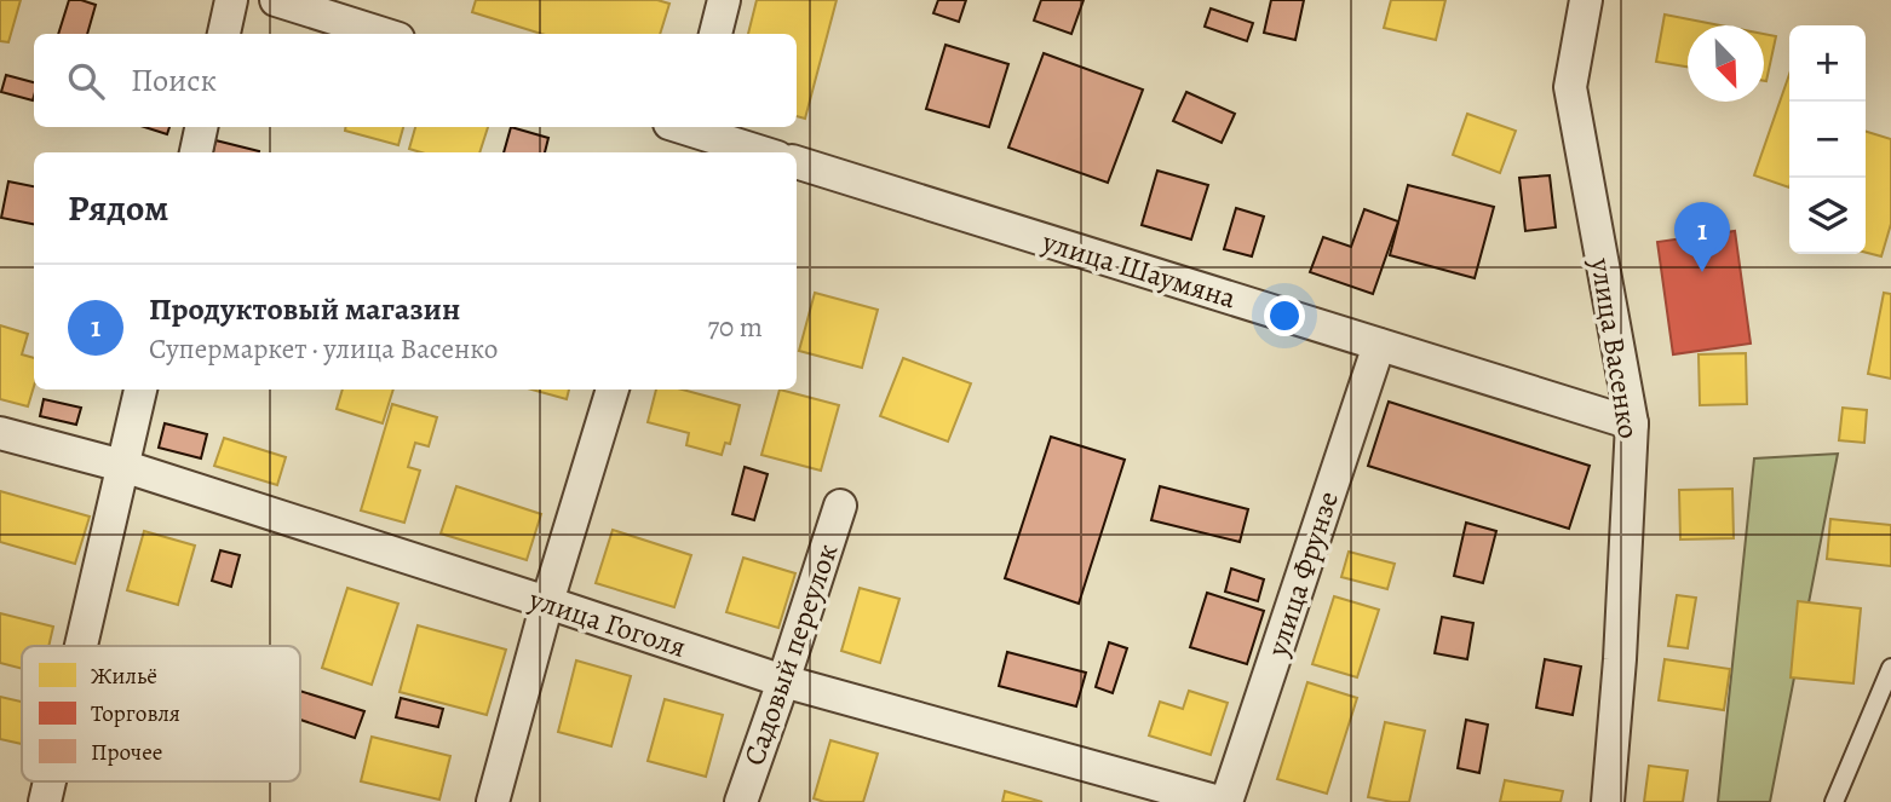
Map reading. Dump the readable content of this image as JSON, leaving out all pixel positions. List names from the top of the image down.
{
  "streets": {
    "street": [
      "улица Шаумяна",
      "улица Васенко",
      "улица Фрунзе",
      "улица Гоголя",
      "Садовый переулок"
    ]
  },
  "crossings": [
    ["улица Шаумяна", "улица Васенко"],
    ["улица Шаумяна", "улица Фрунзе"],
    ["улица Гоголя", "Садовый переулок"]
  ],
  "legend": ["Жильё", "Торговля", "Прочее"],
  "north": "bottom right",
  "page": {
    "map_buttons": ["+", "−"],
    "search": "Поиск",
    "heading": "Рядом",
    "pins": "1",
    "list": [
      {
        "mark": "1",
        "name": "Продуктовый магазин",
        "note": "Супермаркет · улица Васенко",
        "value": "70 m"
      }
    ]
  }
}
